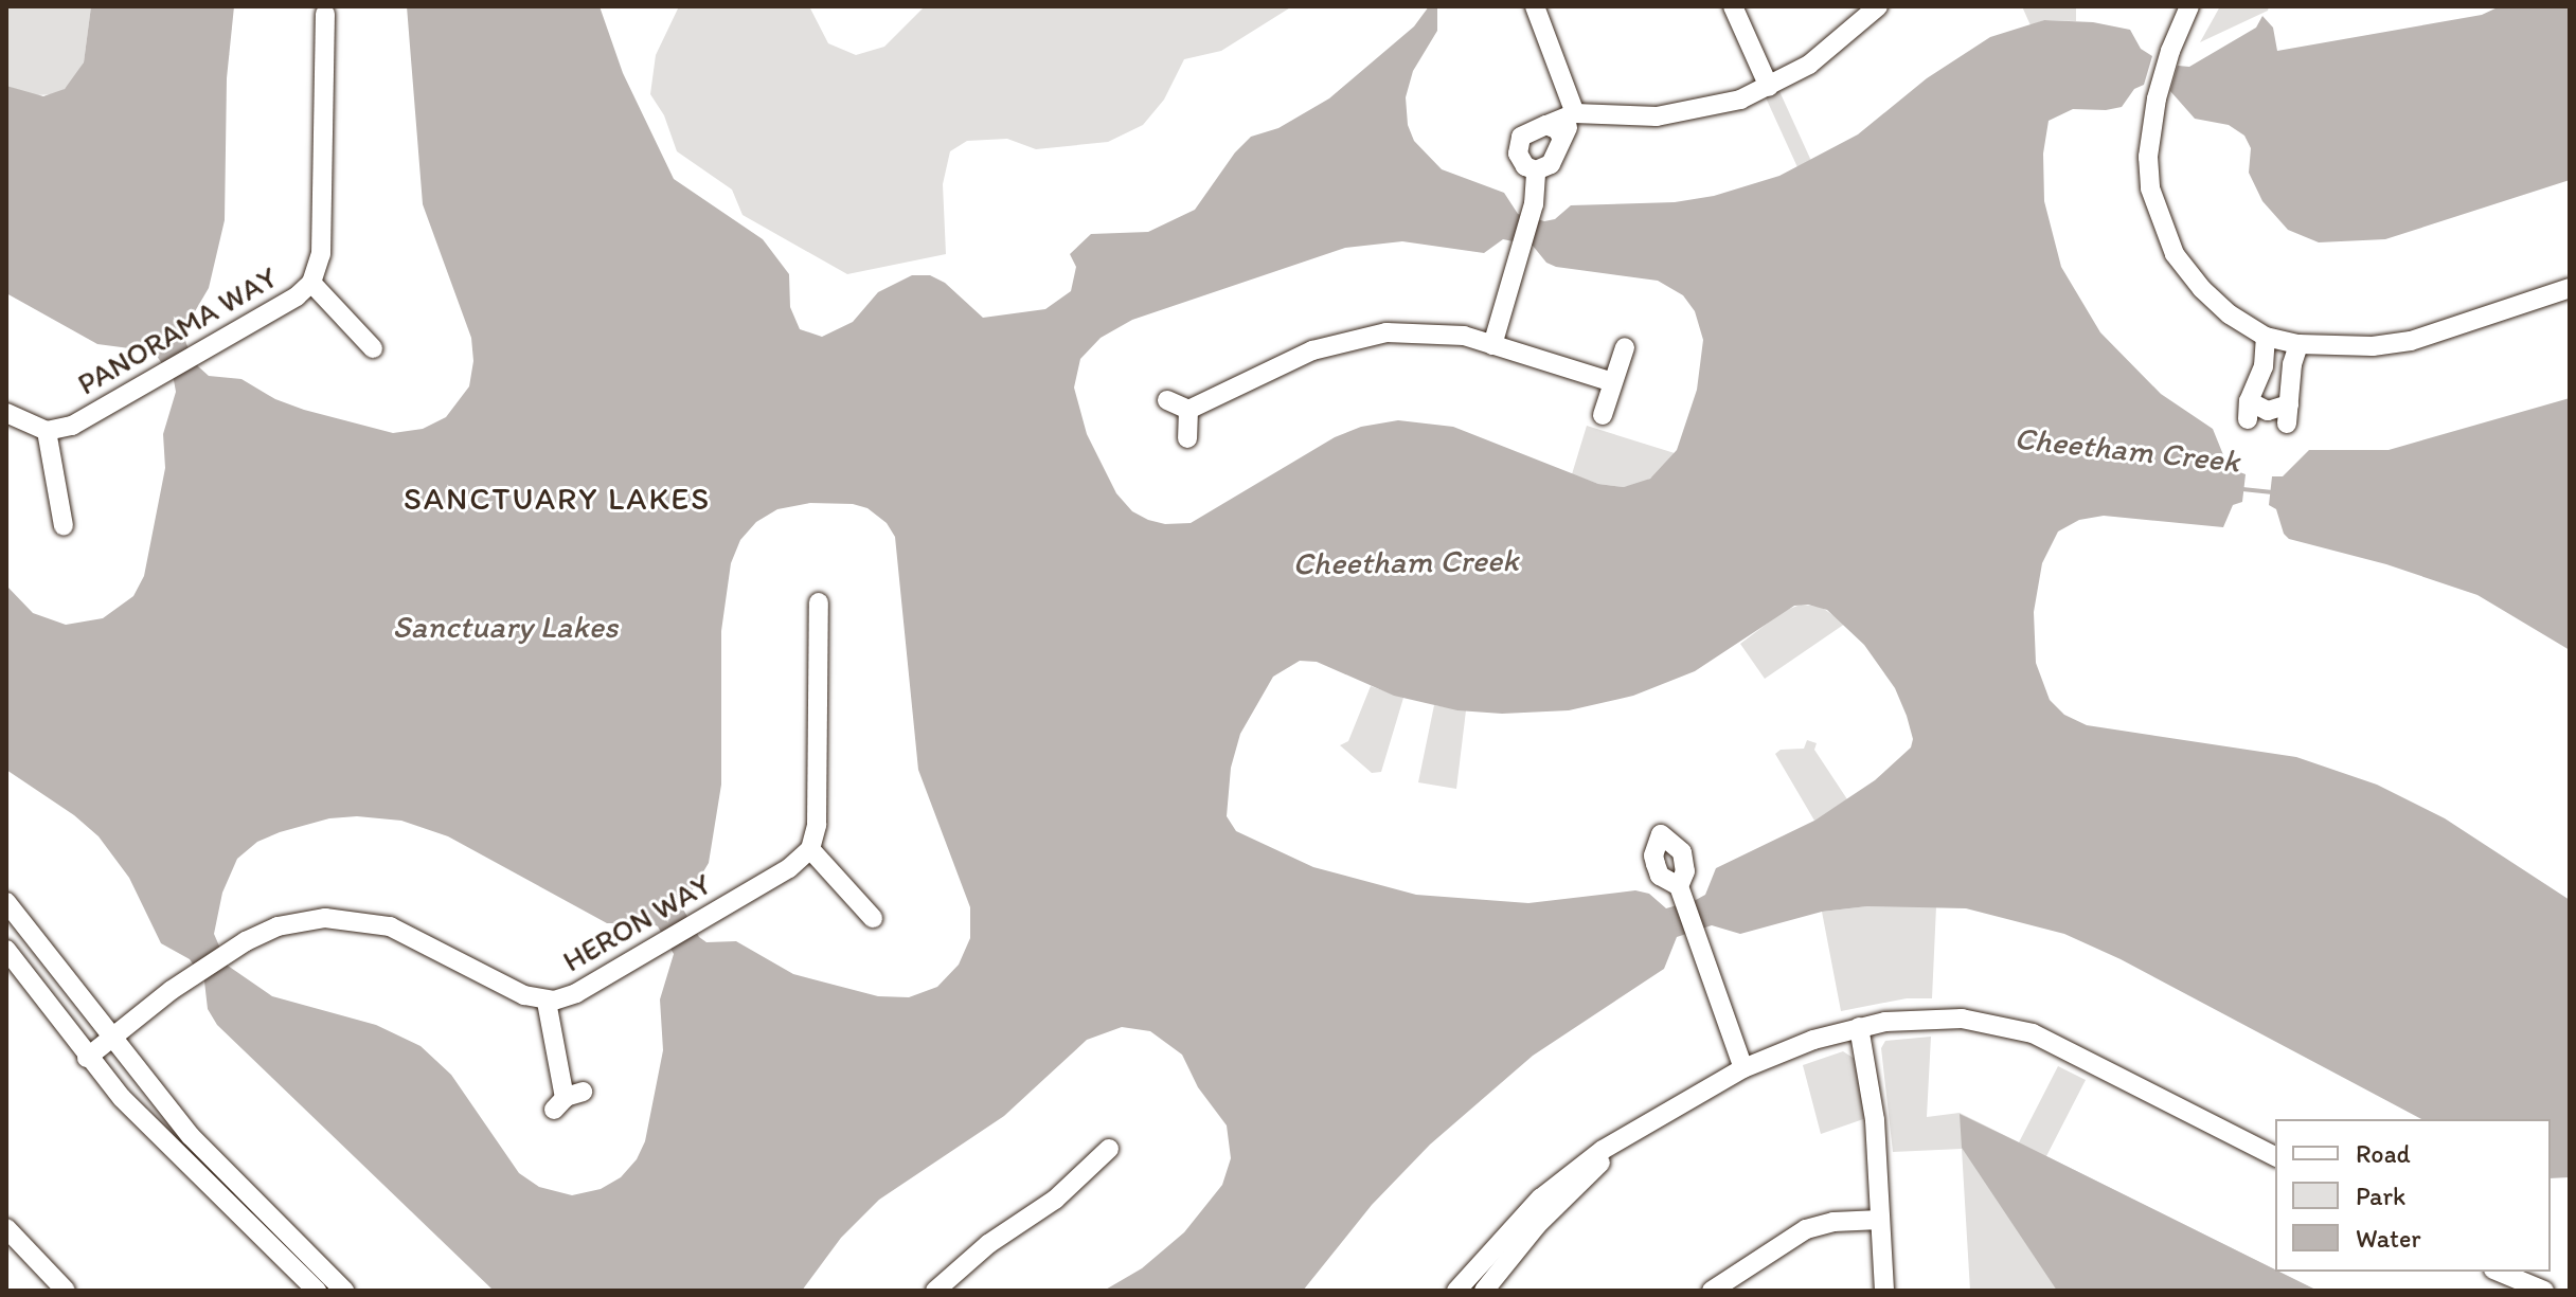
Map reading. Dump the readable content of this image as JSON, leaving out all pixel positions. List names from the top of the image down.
{
  "streets": {
    "street": ["PANORAMA WAY", "HERON WAY"]
  },
  "districts": ["SANCTUARY LAKES"],
  "water": ["Cheetham Creek", "Sanctuary Lakes"],
  "legend": ["Road", "Park", "Water"]
}
